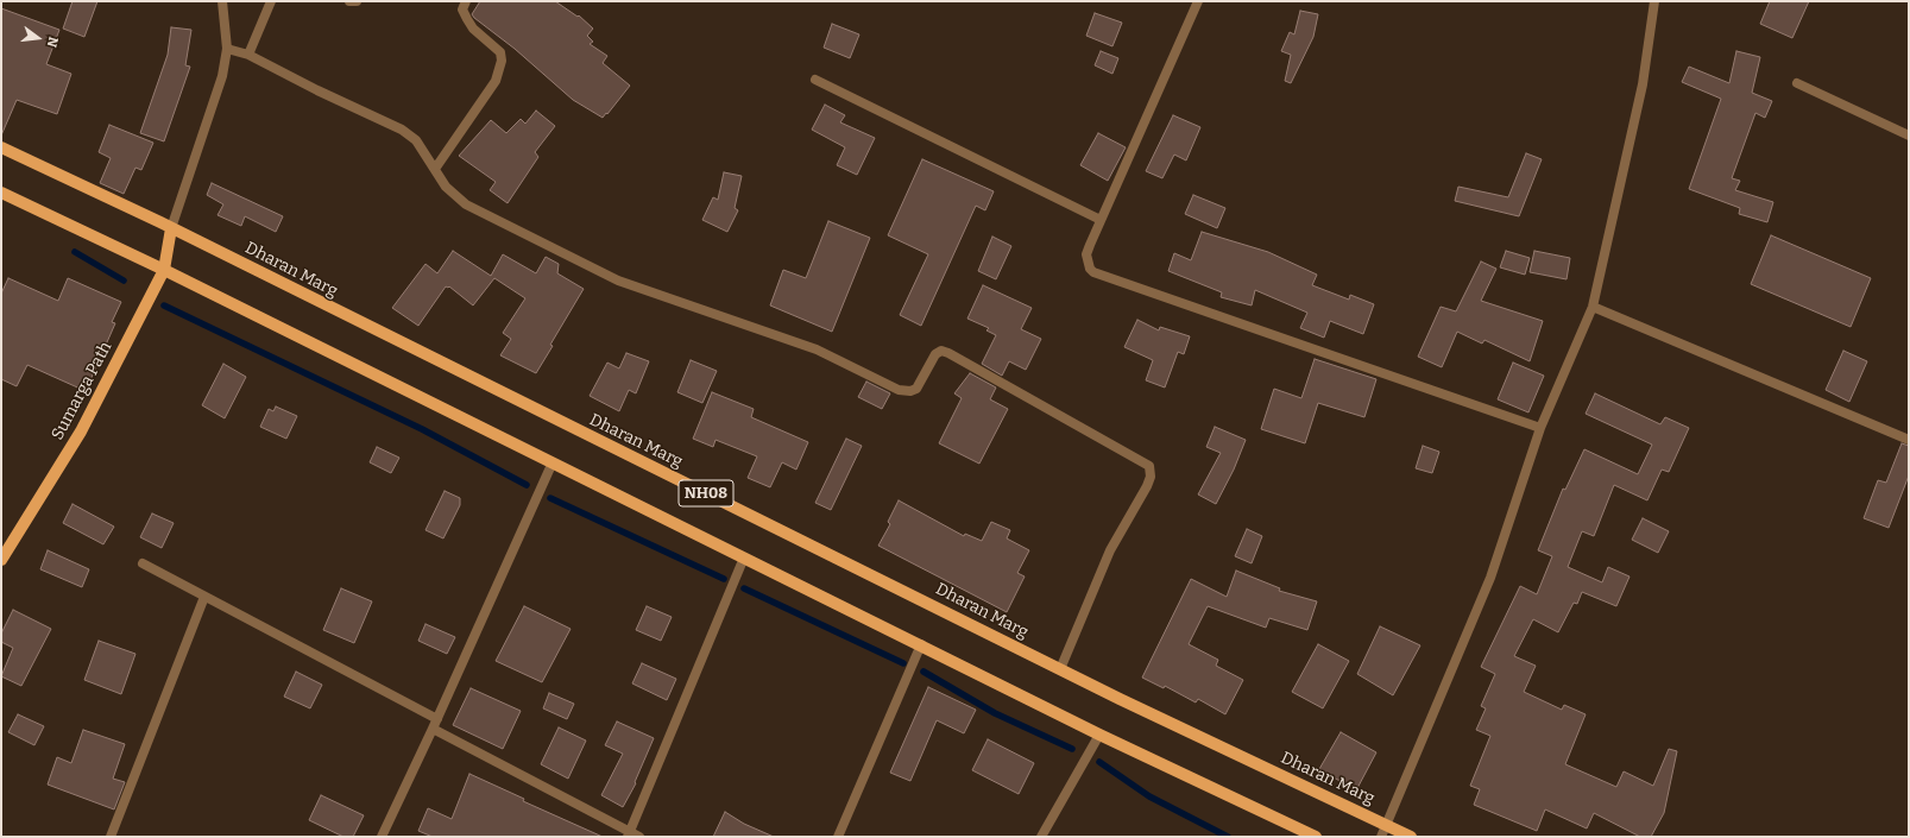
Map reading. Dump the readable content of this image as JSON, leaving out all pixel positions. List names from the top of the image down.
{
  "streets": {
    "main road": ["Dharan Marg", "Sumarga Path", "NH08"]
  },
  "crossings": [
    ["Dharan Marg", "Sumarga Path"],
    ["Sumarga Path", "NH08"]
  ],
  "north": "right"
}
